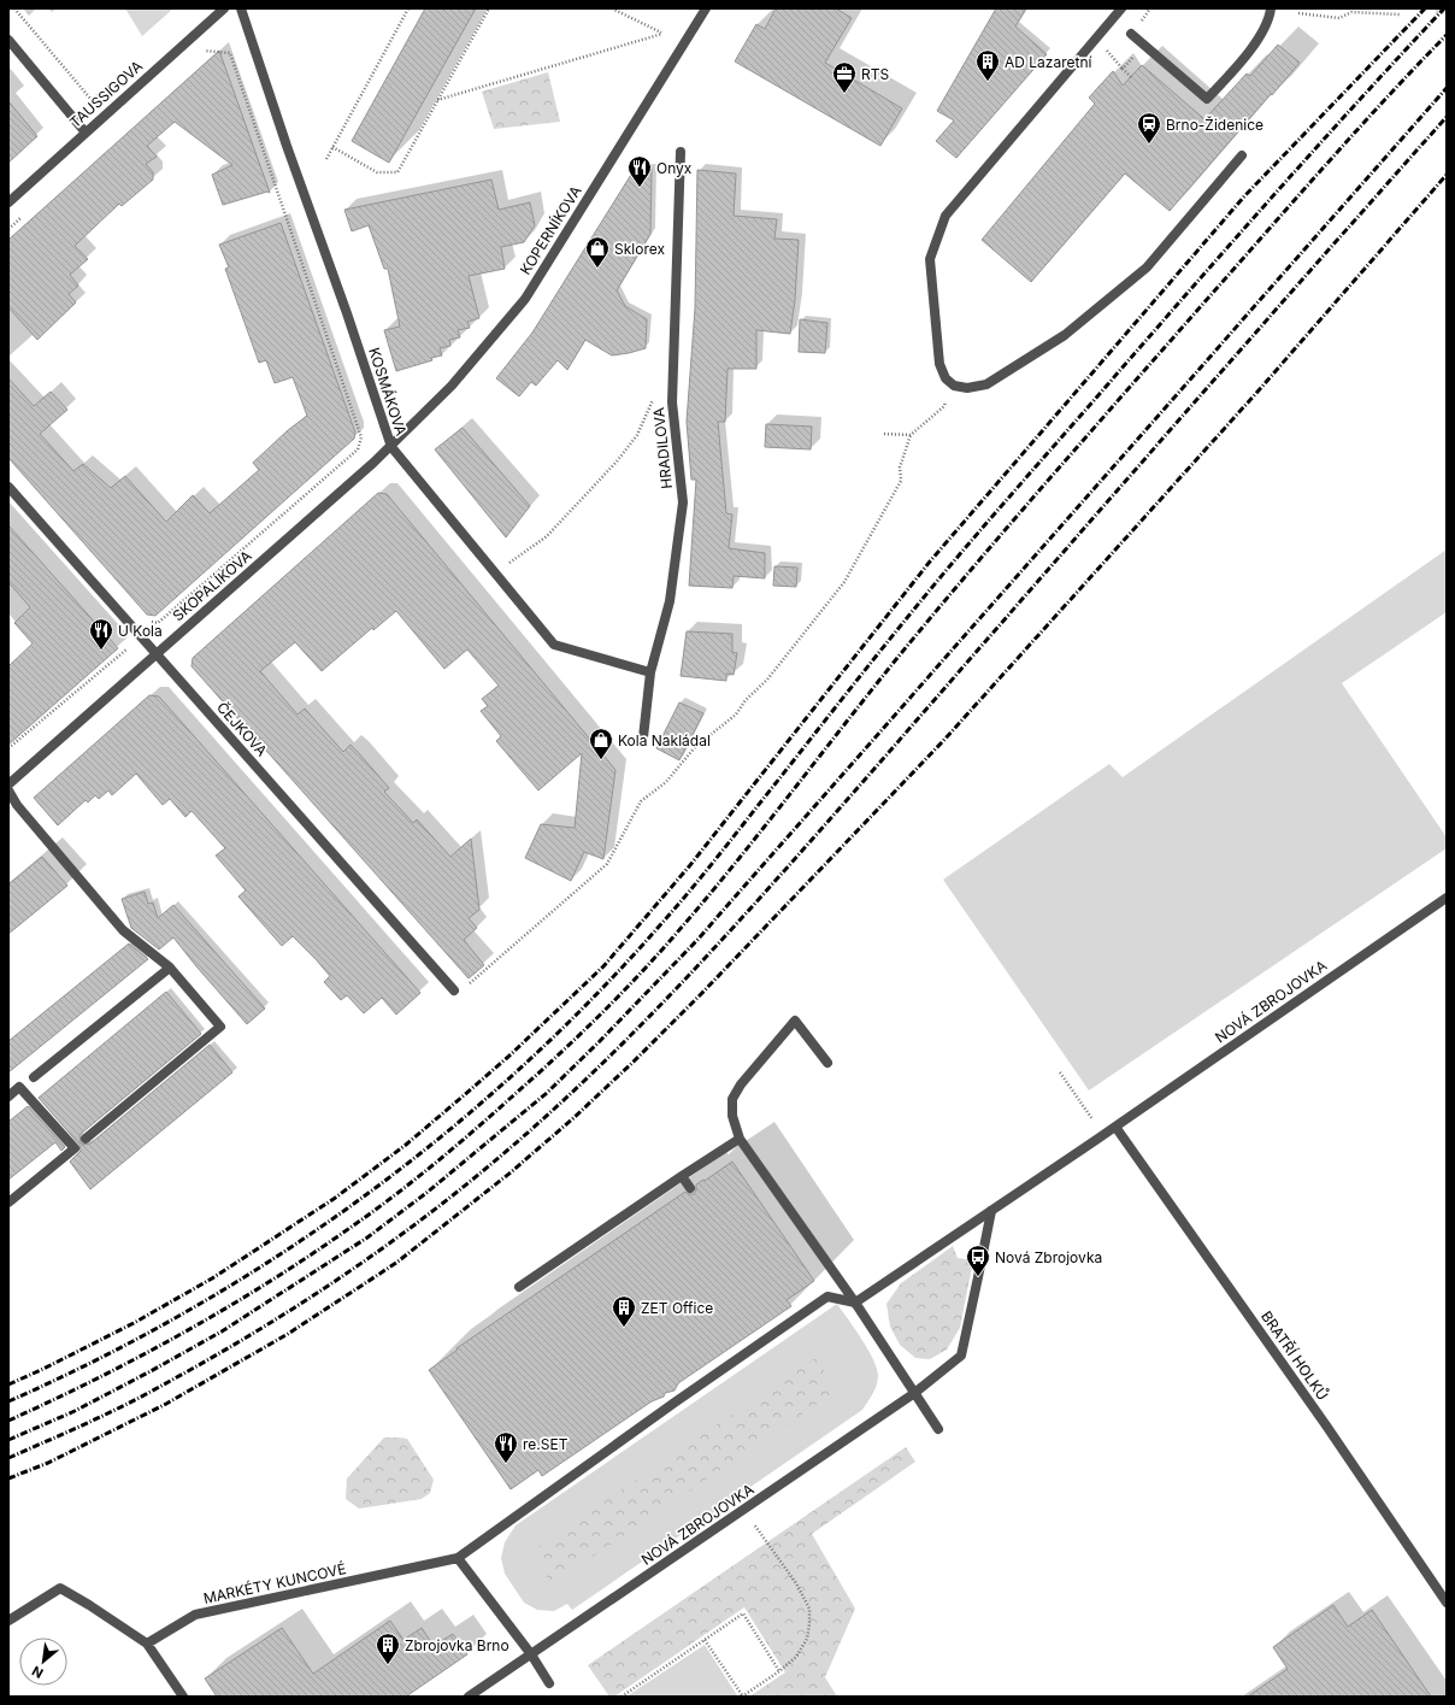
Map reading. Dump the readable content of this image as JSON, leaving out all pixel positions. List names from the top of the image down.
{
  "streets": {
    "street": [
      "TAUSSIGOVA",
      "KOPERNÍKOVA",
      "KOSMÁKOVA",
      "HRADILOVA",
      "SKOPALÍKOVA",
      "ČEJKOVA",
      "NOVÁ ZBROJOVKA",
      "BRATŘÍ HOLKŮ",
      "MARKÉTY KUNCOVÉ"
    ]
  },
  "crossings": [
    ["KOPERNÍKOVA", "KOSMÁKOVA"],
    ["KOPERNÍKOVA", "SKOPALÍKOVA"],
    ["KOSMÁKOVA", "HRADILOVA"],
    ["KOSMÁKOVA", "SKOPALÍKOVA"],
    ["SKOPALÍKOVA", "ČEJKOVA"],
    ["NOVÁ ZBROJOVKA", "BRATŘÍ HOLKŮ"]
  ],
  "places": {
    "building": ["AD Lazaretní", "ZET Office", "Zbrojovka Brno"],
    "office": ["RTS"],
    "station": ["Brno-Židenice"],
    "restaurant": ["Onyx", "U Kola", "re.SET"],
    "shop": ["Sklorex", "Kola Nakládal"],
    "bus stop": ["Nová Zbrojovka"]
  },
  "north": "bottom left"
}
